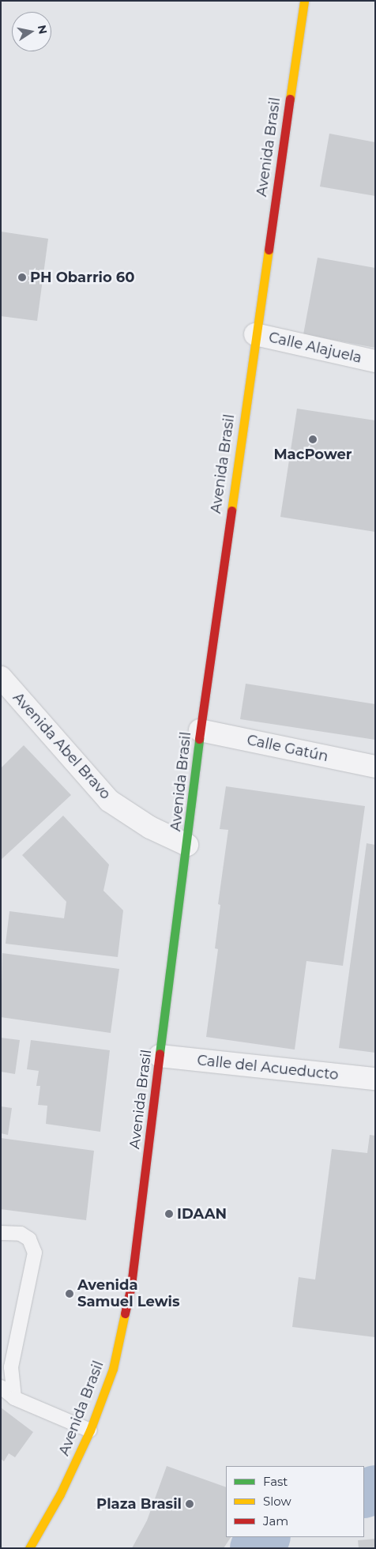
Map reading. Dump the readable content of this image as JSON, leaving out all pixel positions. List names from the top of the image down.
{
  "streets": {
    "main road": ["Avenida Brasil"],
    "street": [
      "Calle Alajuela",
      "Avenida Abel Bravo",
      "Calle Gatún",
      "Calle del Acueducto"
    ]
  },
  "crossings": [
    ["Avenida Brasil", "Calle Alajuela"],
    ["Avenida Brasil", "Avenida Abel Bravo"],
    ["Avenida Brasil", "Calle Gatún"],
    ["Avenida Brasil", "Calle del Acueducto"]
  ],
  "places": [
    "PH Obarrio 60",
    "MacPower",
    "IDAAN",
    "Avenida Samuel Lewis",
    "Plaza Brasil"
  ],
  "legend": ["Fast", "Slow", "Jam"],
  "north": "right"
}
